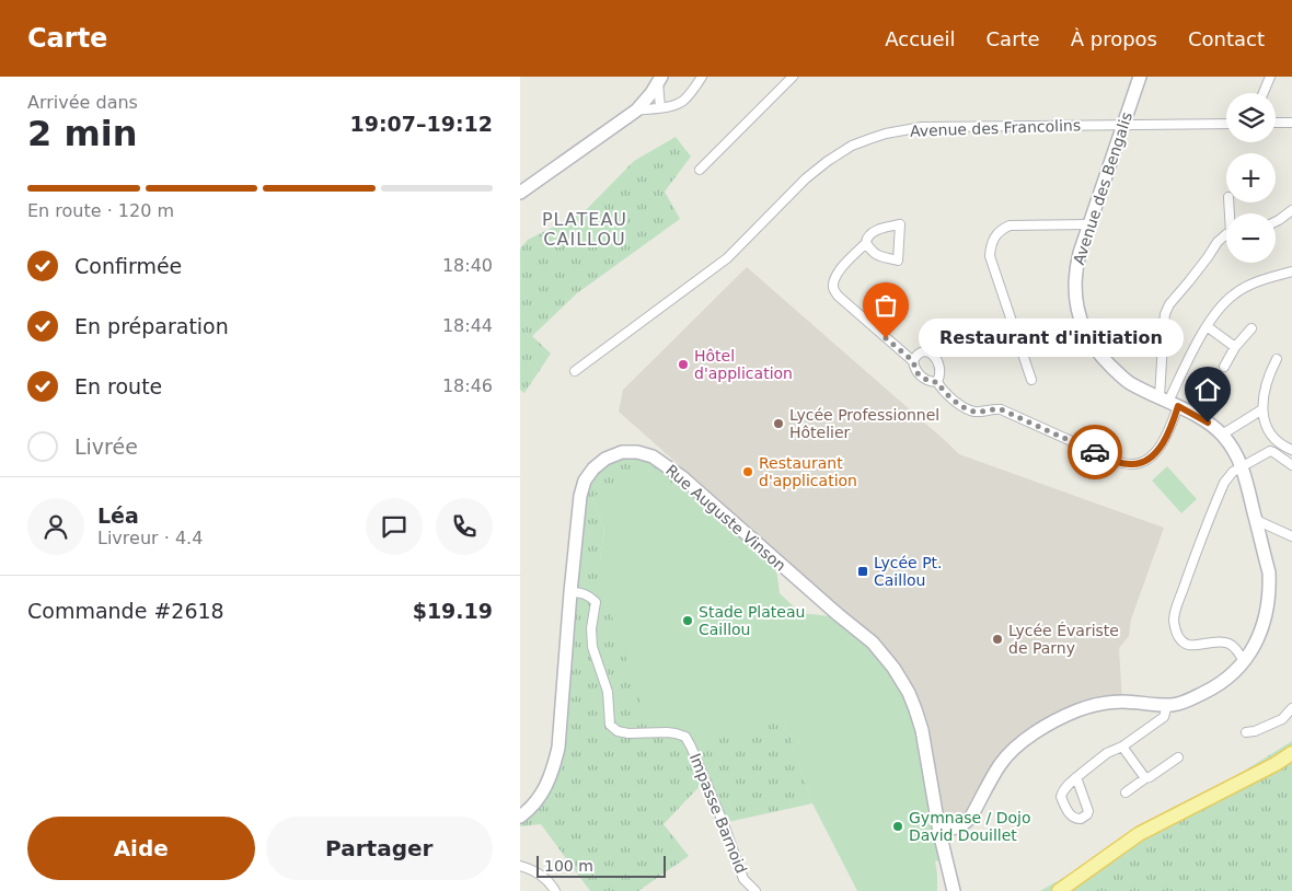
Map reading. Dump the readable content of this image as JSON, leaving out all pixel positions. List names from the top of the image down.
{
  "streets": {
    "street": [
      "Avenue des Francolins",
      "Avenue des Bengalis",
      "Rue Auguste Vinson",
      "Impasse Barnoid"
    ]
  },
  "crossings": [
    ["Avenue des Francolins", "Avenue des Bengalis"],
    ["Avenue des Bengalis", "Rue Auguste Vinson"],
    ["Rue Auguste Vinson", "Impasse Barnoid"]
  ],
  "districts": ["PLATEAU CAILLOU"],
  "places": {
    "other": [
      "Restaurant d'initiation",
      "Hôtel d'application",
      "Lycée Professionnel Hôtelier",
      "Restaurant d'application",
      "Stade Plateau Caillou",
      "Lycée Évariste de Parny",
      "Gymnase / Dojo David Douillet"
    ],
    "transit": ["Lycée Pt. Caillou"]
  },
  "scale_bar": "100 m",
  "page": {
    "header": "Carte",
    "nav": [
      "Accueil",
      "Carte",
      "À propos",
      "Contact"
    ],
    "heading": ["2 min", "Arrivée dans", "19:07–19:12"],
    "panel": [
      "Léa",
      "Livreur · 4.4",
      "Commande #2618",
      "$19.19"
    ],
    "map_buttons": ["+", "−"],
    "bar": "En route · 120 m",
    "list": [
      ["Confirmée", "18:40"],
      ["En préparation", "18:44"],
      ["En route", "18:46"],
      "Livrée"
    ],
    "bubble": "Restaurant d'initiation",
    "buttons": ["Aide", "Partager"],
    "scale": "100 m"
  }
}
